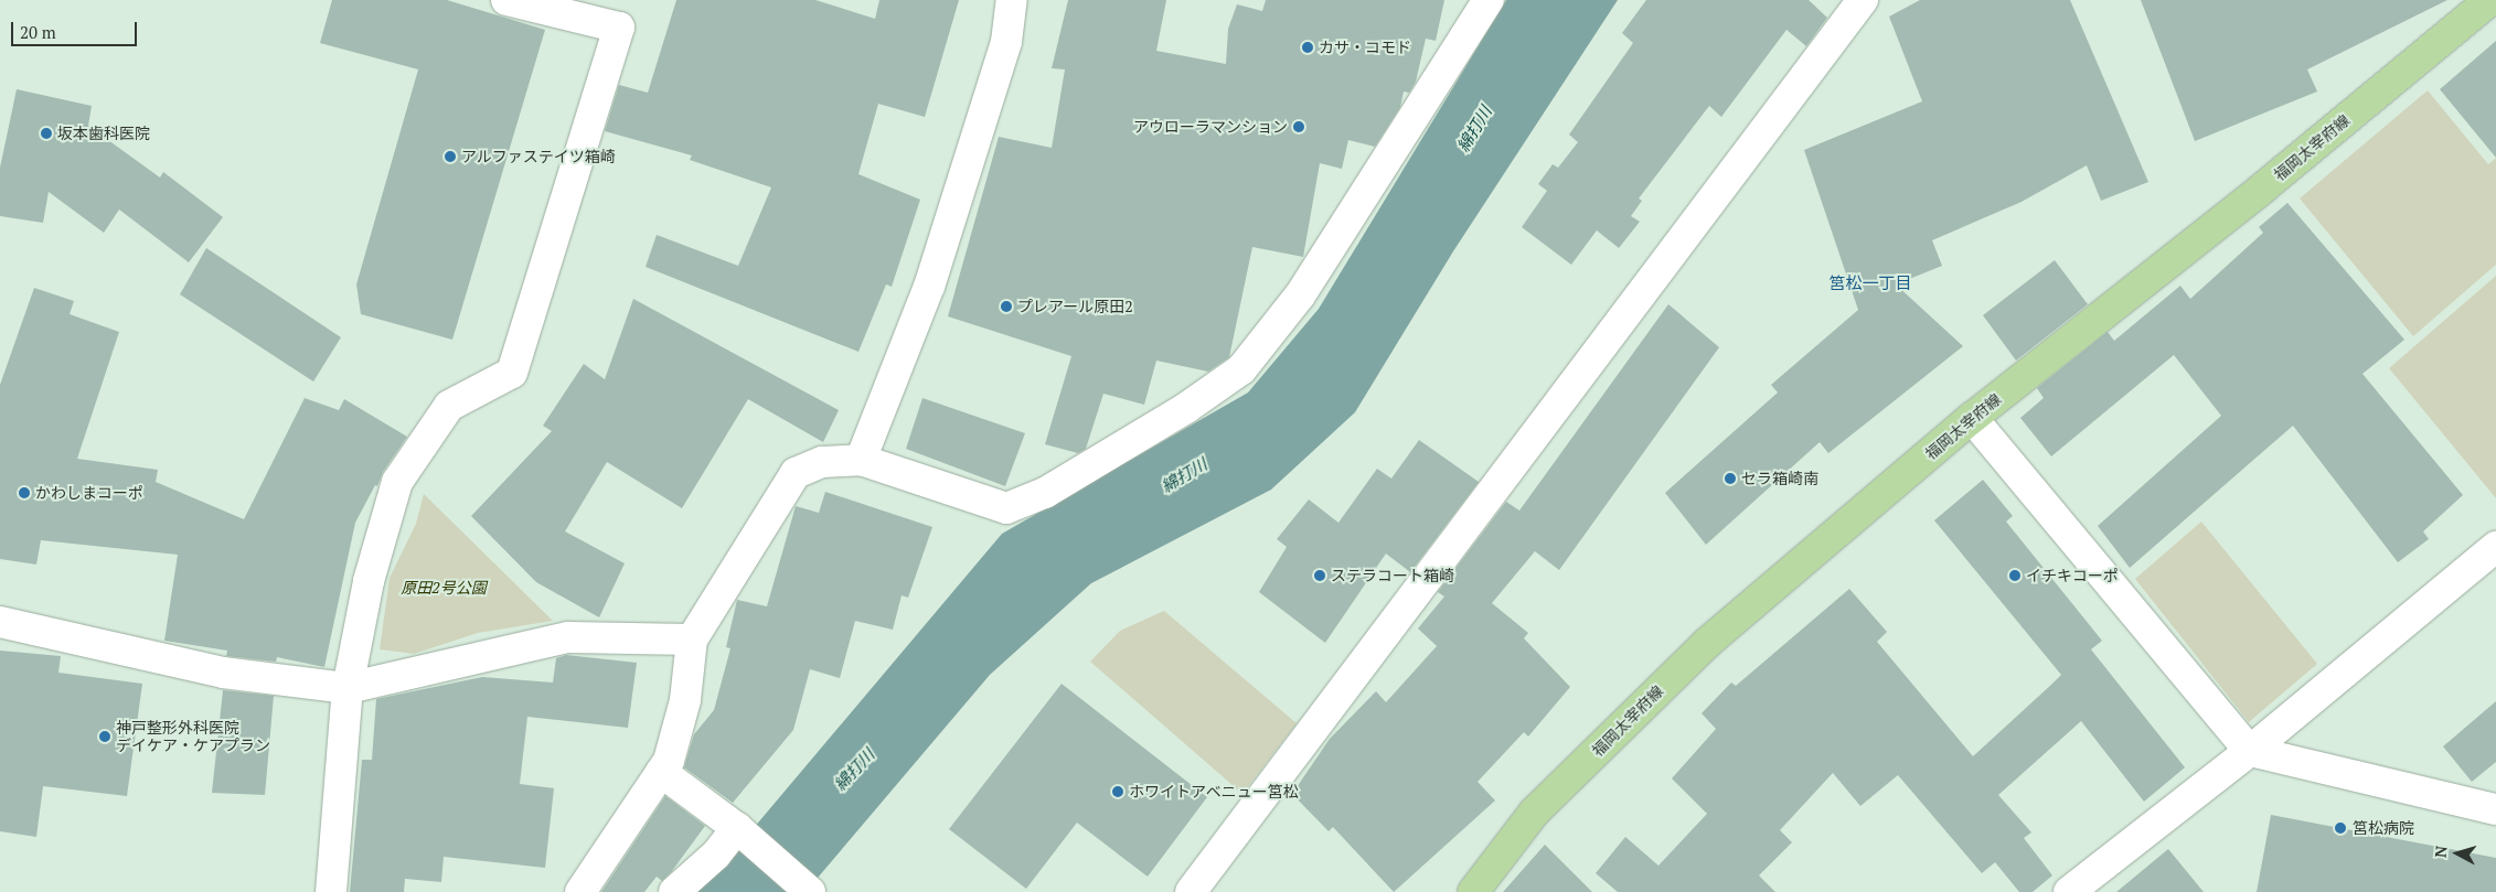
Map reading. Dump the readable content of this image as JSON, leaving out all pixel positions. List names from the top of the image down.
{
  "streets": {
    "main road": ["福岡太宰府線"]
  },
  "districts": ["筥松一丁目"],
  "water": ["綿打川"],
  "parks": ["原田2号公園"],
  "places": [
    "カサ・コモド",
    "アウローラマンション",
    "坂本歯科医院",
    "アルファステイツ箱崎",
    "プレアール原田2",
    "セラ箱崎南",
    "かわしまコーポ",
    "ステラコート箱崎",
    "イチキコーポ",
    "神戸整形外科医院 デイケア・ケアプラン",
    "ホワイトアベニュー筥松",
    "筥松病院"
  ],
  "scale_bar": "20 m",
  "north": "left"
}
